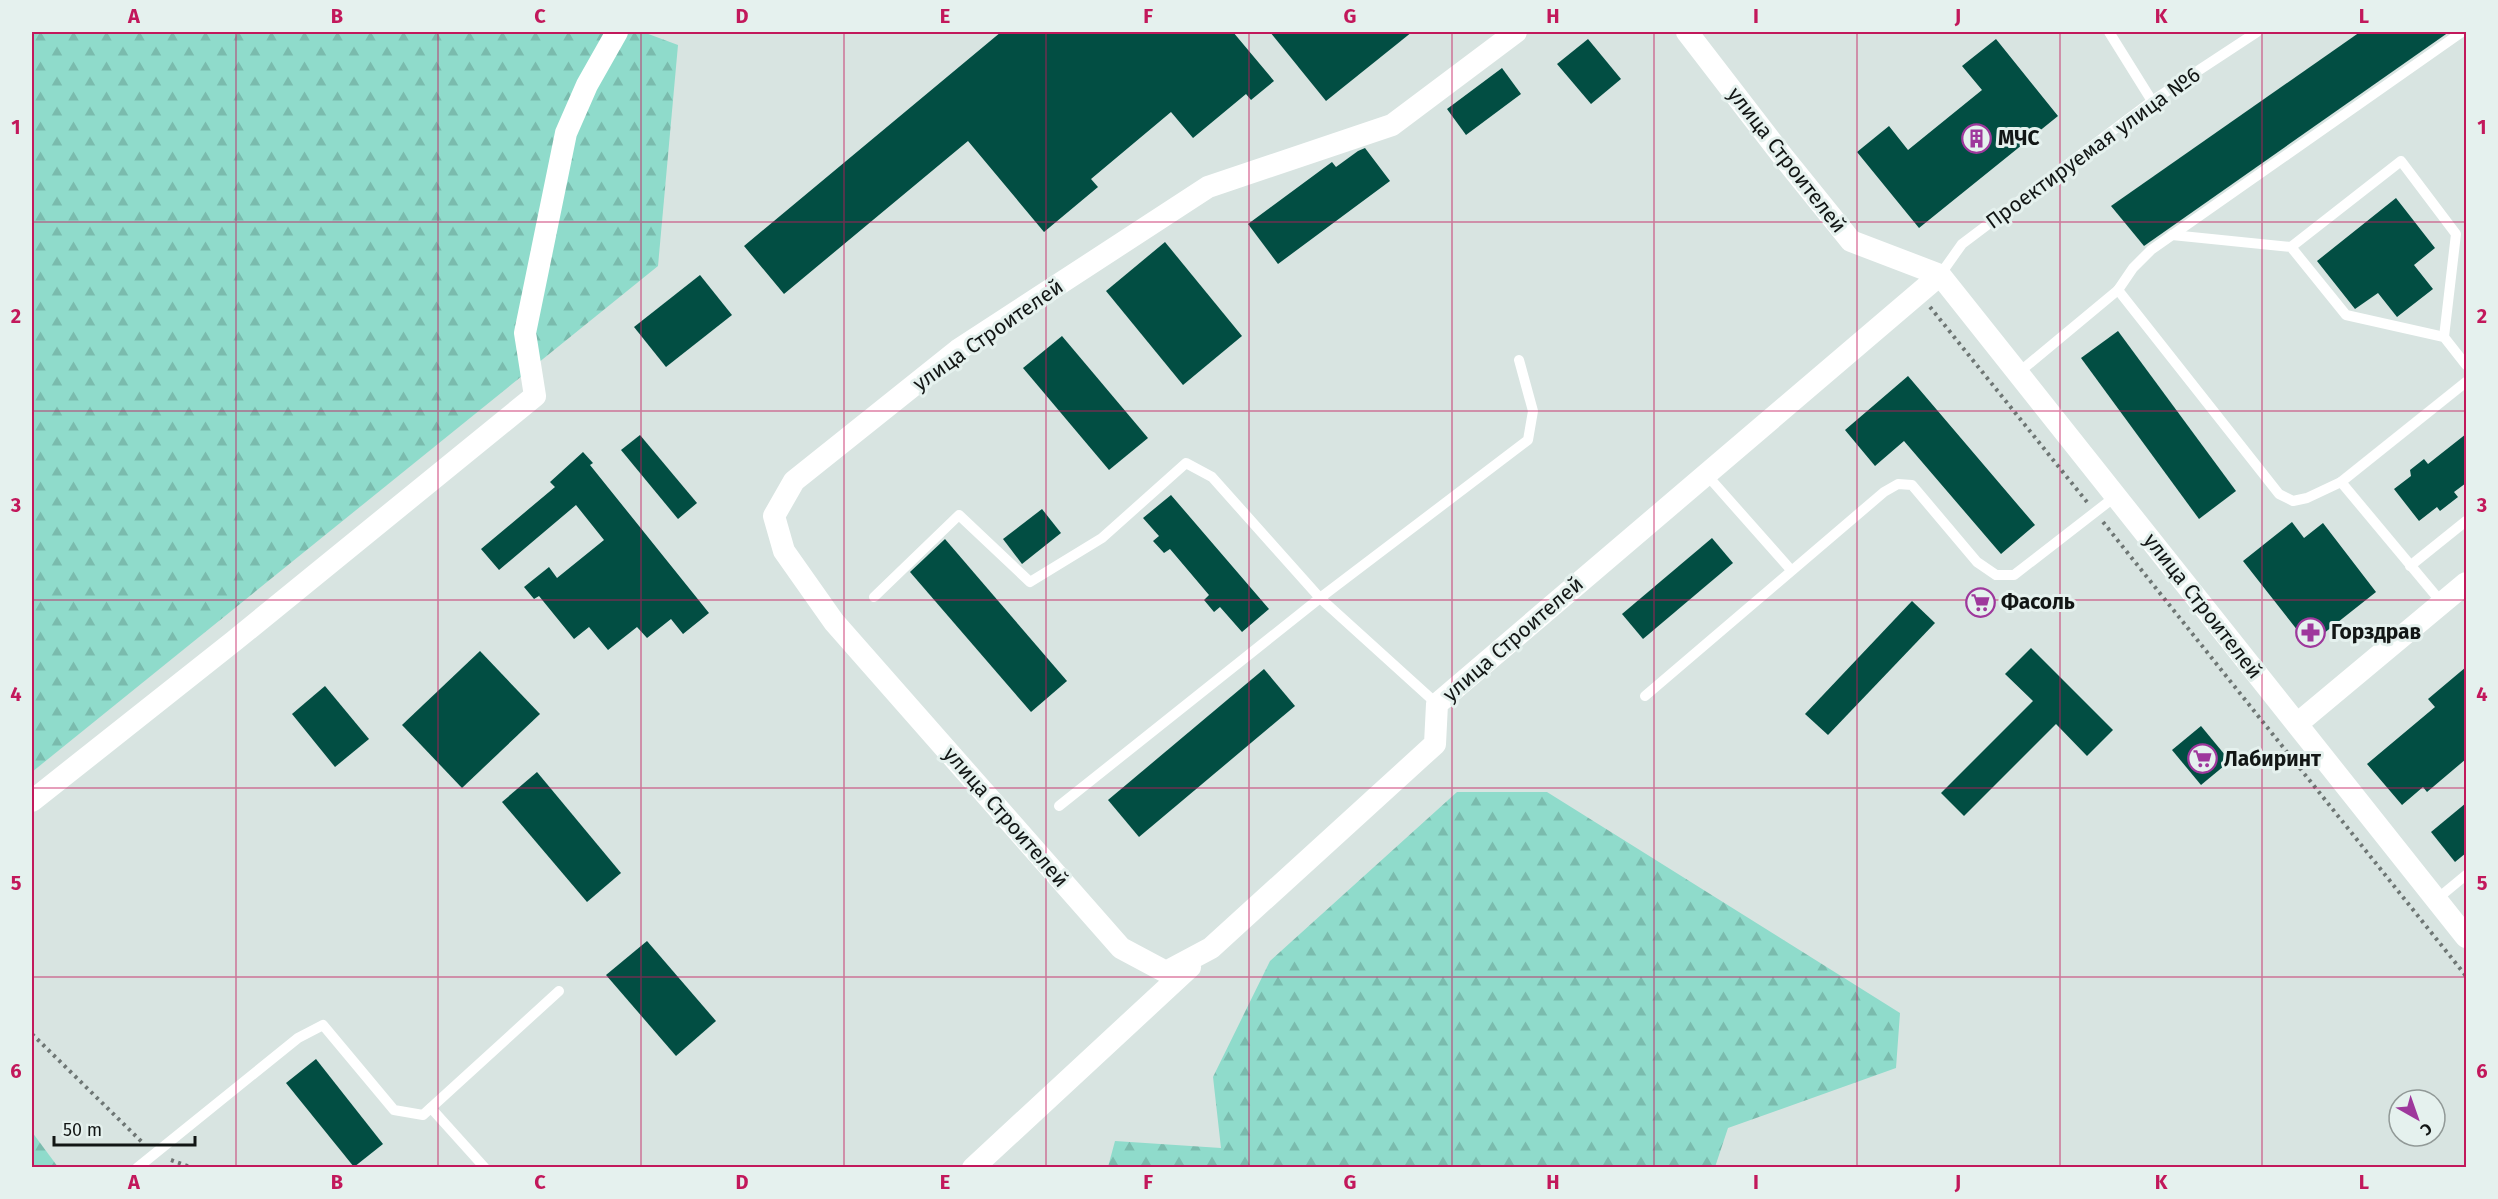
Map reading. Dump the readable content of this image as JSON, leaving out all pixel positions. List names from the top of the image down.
{
  "streets": {
    "street": ["улица Строителей"],
    "lane": ["Проектируемая улица №6"]
  },
  "crossings": [
    ["Проектируемая улица №6", "улица Строителей"]
  ],
  "places": {
    "building": ["МЧС"],
    "supermarket": ["Фасоль", "Лабиринт"],
    "pharmacy": ["Горздрав"]
  },
  "scale_bar": "50 m",
  "north": "bottom right",
  "grid": {
    "columns": [
      "A",
      "B",
      "C",
      "D",
      "E",
      "F",
      "G",
      "H",
      "I",
      "J",
      "K",
      "L"
    ],
    "rows": [
      "1",
      "2",
      "3",
      "4",
      "5",
      "6"
    ]
  }
}
